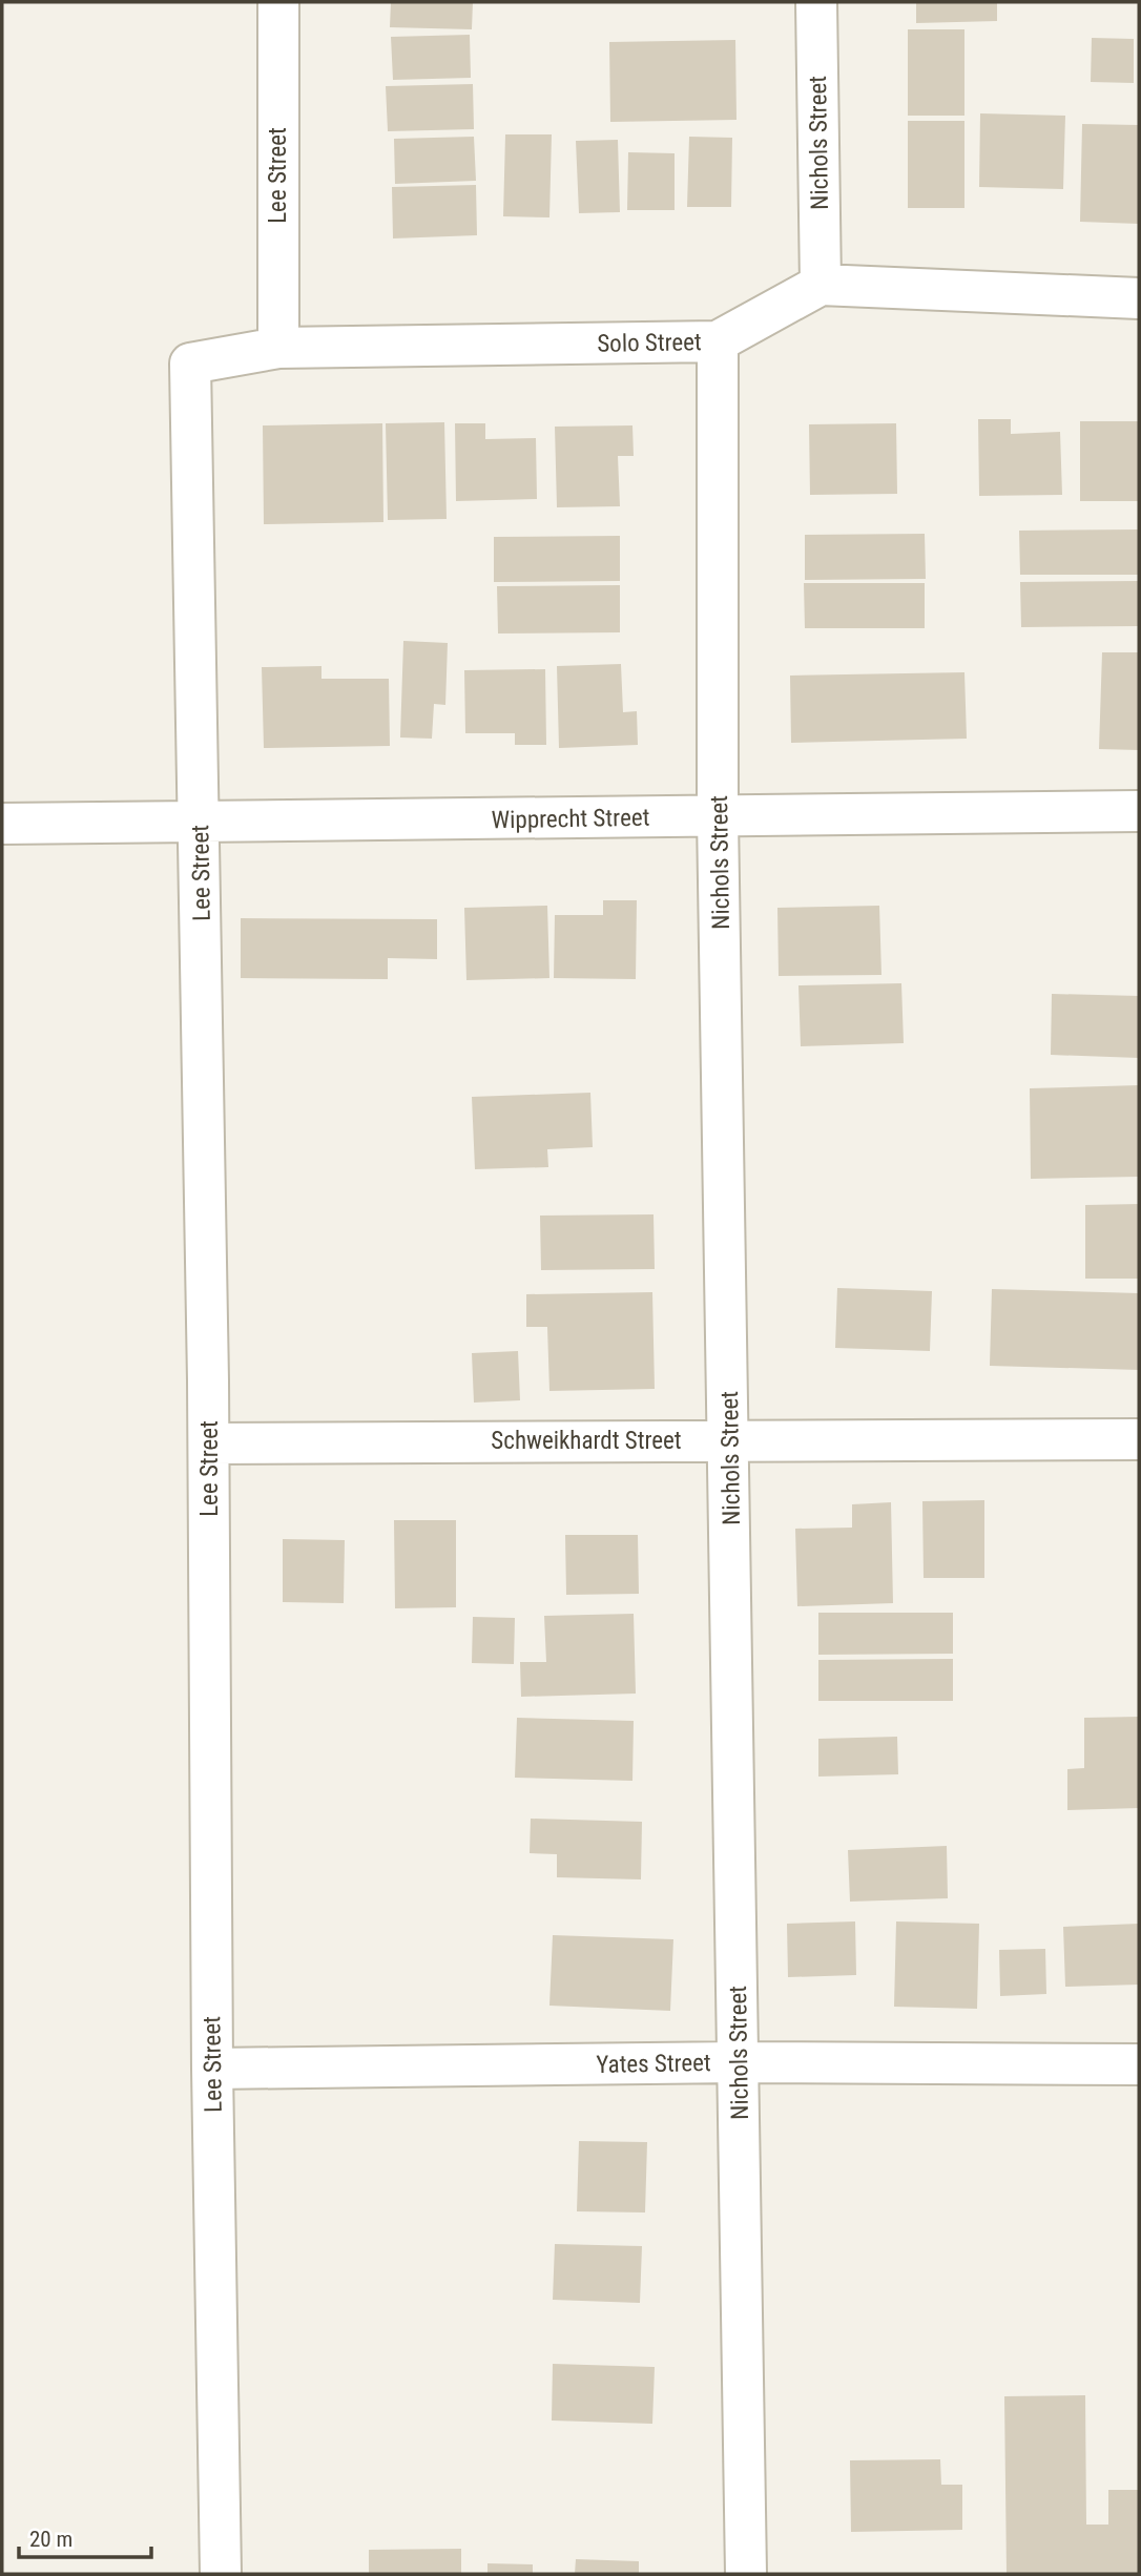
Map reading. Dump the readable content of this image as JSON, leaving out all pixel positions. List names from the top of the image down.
{
  "streets": {
    "street": [
      "Nichols Street",
      "Lee Street",
      "Solo Street",
      "Wipprecht Street",
      "Schweikhardt Street",
      "Yates Street"
    ]
  },
  "crossings": [
    ["Nichols Street", "Solo Street"],
    ["Nichols Street", "Wipprecht Street"],
    ["Nichols Street", "Schweikhardt Street"],
    ["Nichols Street", "Yates Street"],
    ["Lee Street", "Solo Street"],
    ["Lee Street", "Wipprecht Street"],
    ["Lee Street", "Schweikhardt Street"],
    ["Lee Street", "Yates Street"]
  ],
  "scale_bar": "20 m"
}
